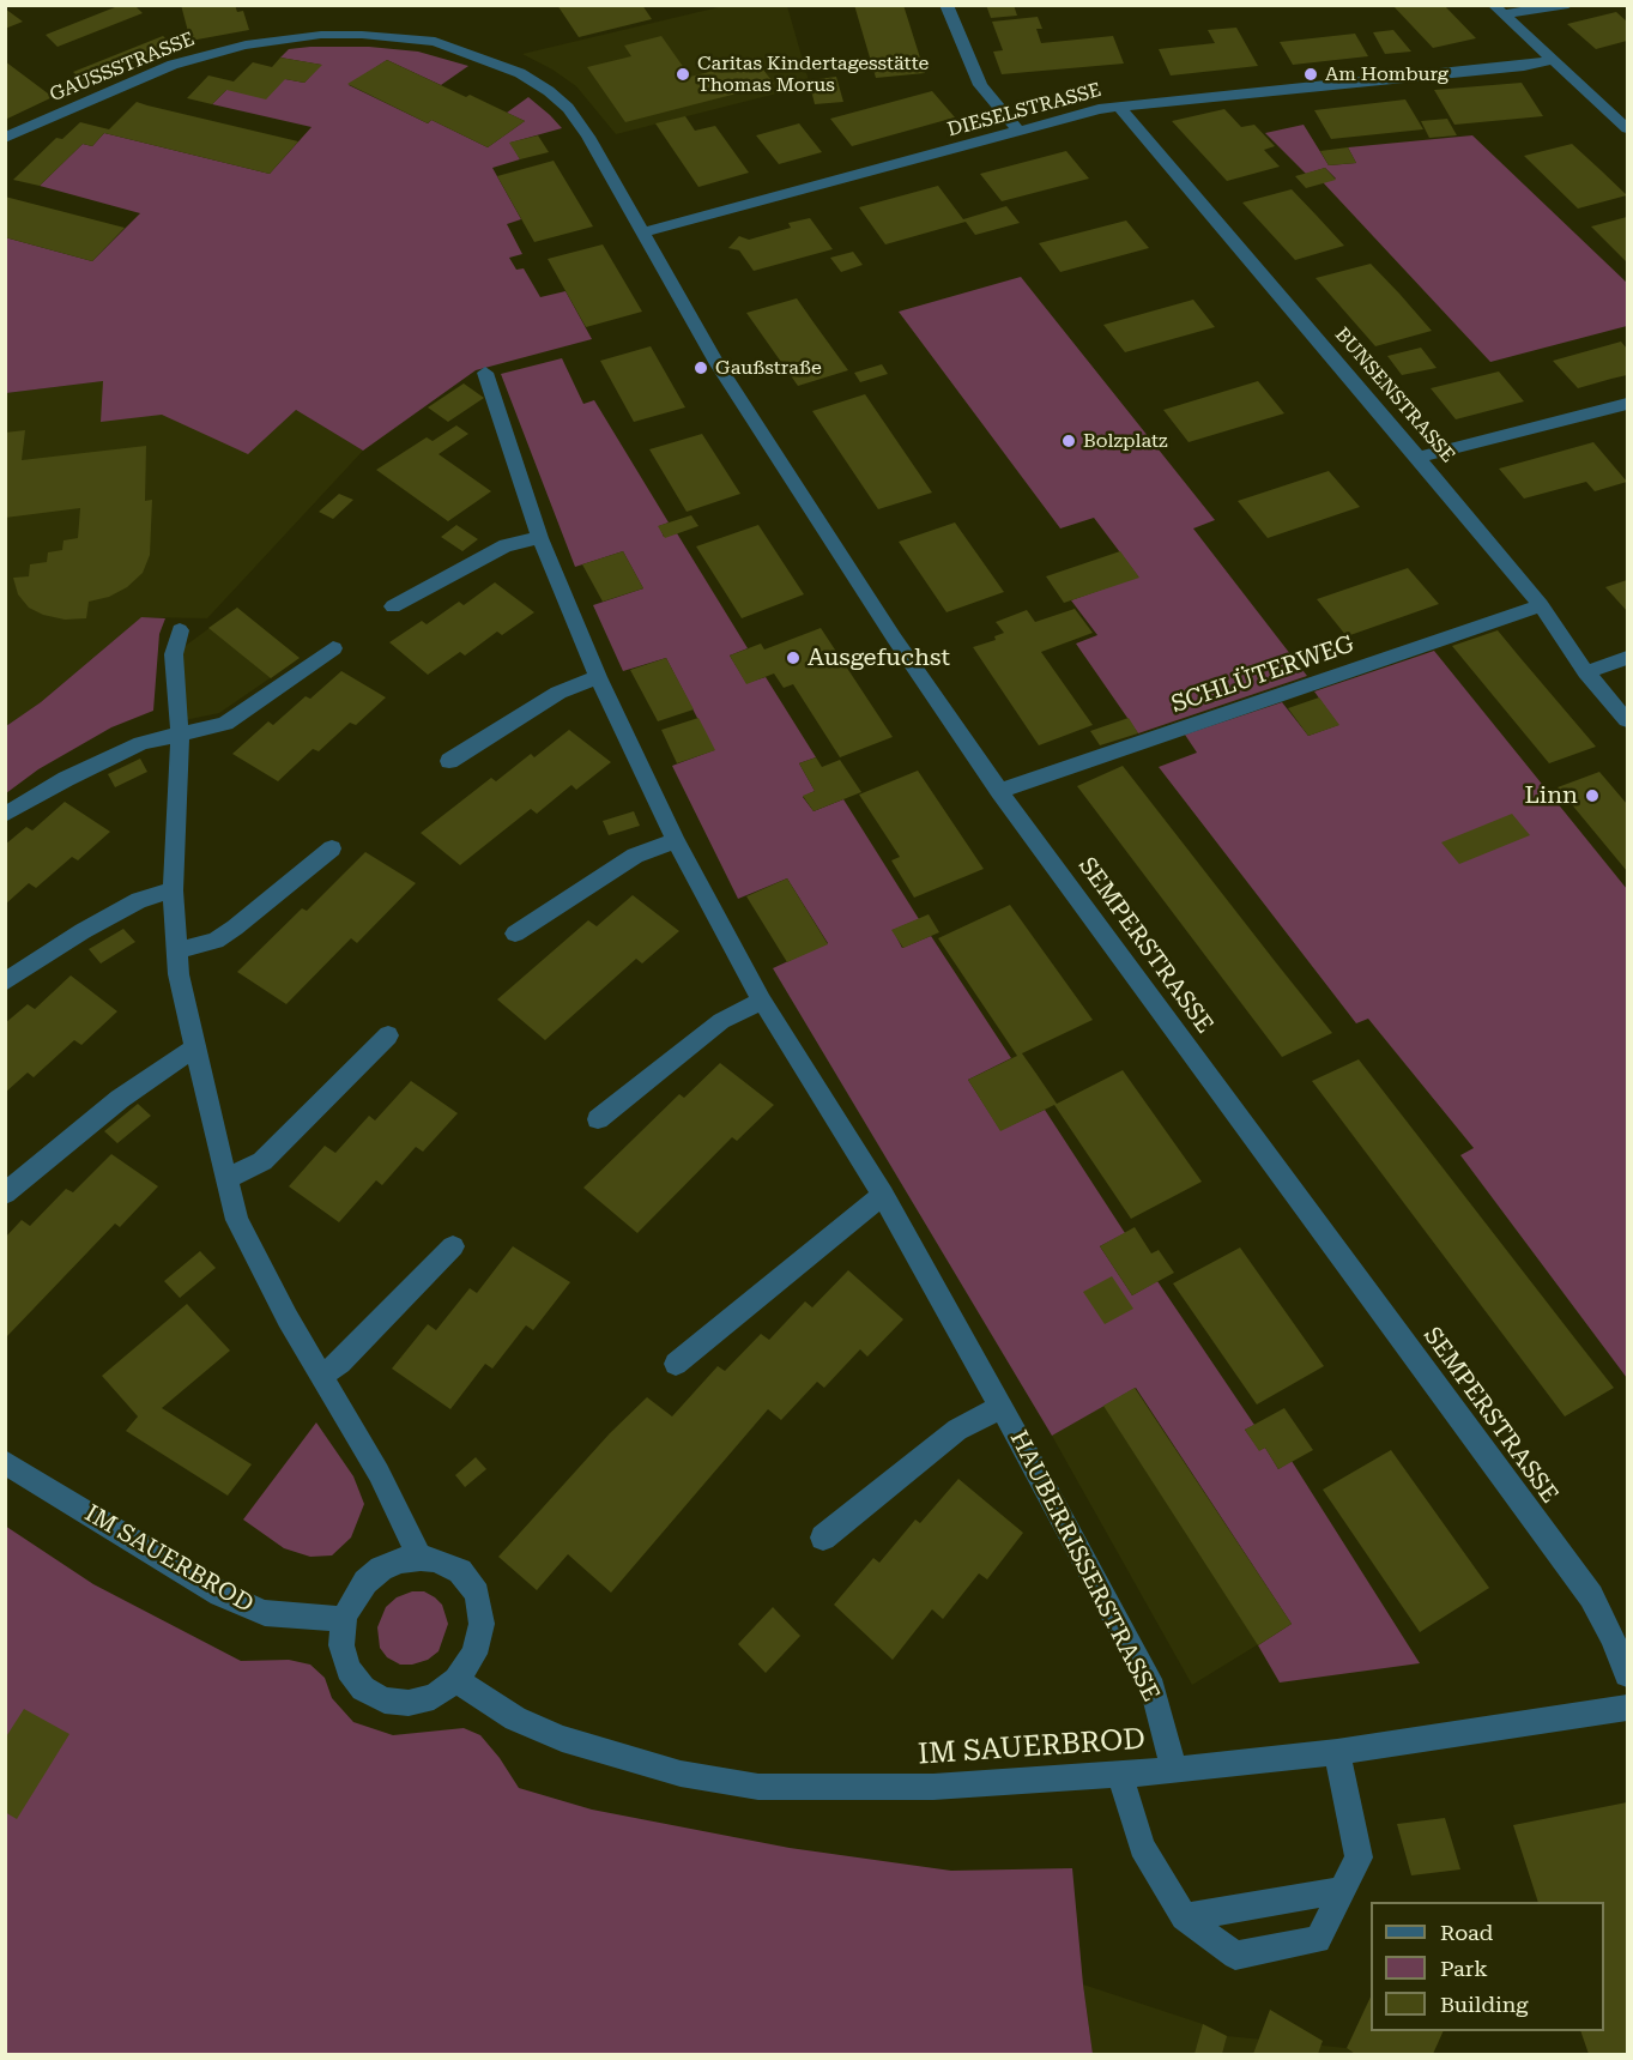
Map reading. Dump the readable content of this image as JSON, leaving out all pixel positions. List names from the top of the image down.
{
  "streets": {
    "street": [
      "GAUSSSTRASSE",
      "DIESELSTRASSE",
      "BUNSENSTRASSE",
      "SCHLÜTERWEG",
      "SEMPERSTRASSE",
      "IM SAUERBROD",
      "HAUBERRISSERSTRASSE"
    ]
  },
  "crossings": [
    ["GAUSSSTRASSE", "DIESELSTRASSE"],
    ["GAUSSSTRASSE", "SEMPERSTRASSE"],
    ["DIESELSTRASSE", "BUNSENSTRASSE"],
    ["DIESELSTRASSE", "SEMPERSTRASSE"],
    ["BUNSENSTRASSE", "SCHLÜTERWEG"],
    ["SCHLÜTERWEG", "SEMPERSTRASSE"],
    ["IM SAUERBROD", "HAUBERRISSERSTRASSE"]
  ],
  "places": [
    "Caritas Kindertagesstätte Thomas Morus",
    "Am Homburg",
    "Gaußstraße",
    "Bolzplatz",
    "Ausgefuchst",
    "Linn"
  ],
  "legend": ["Road", "Park", "Building"]
}
